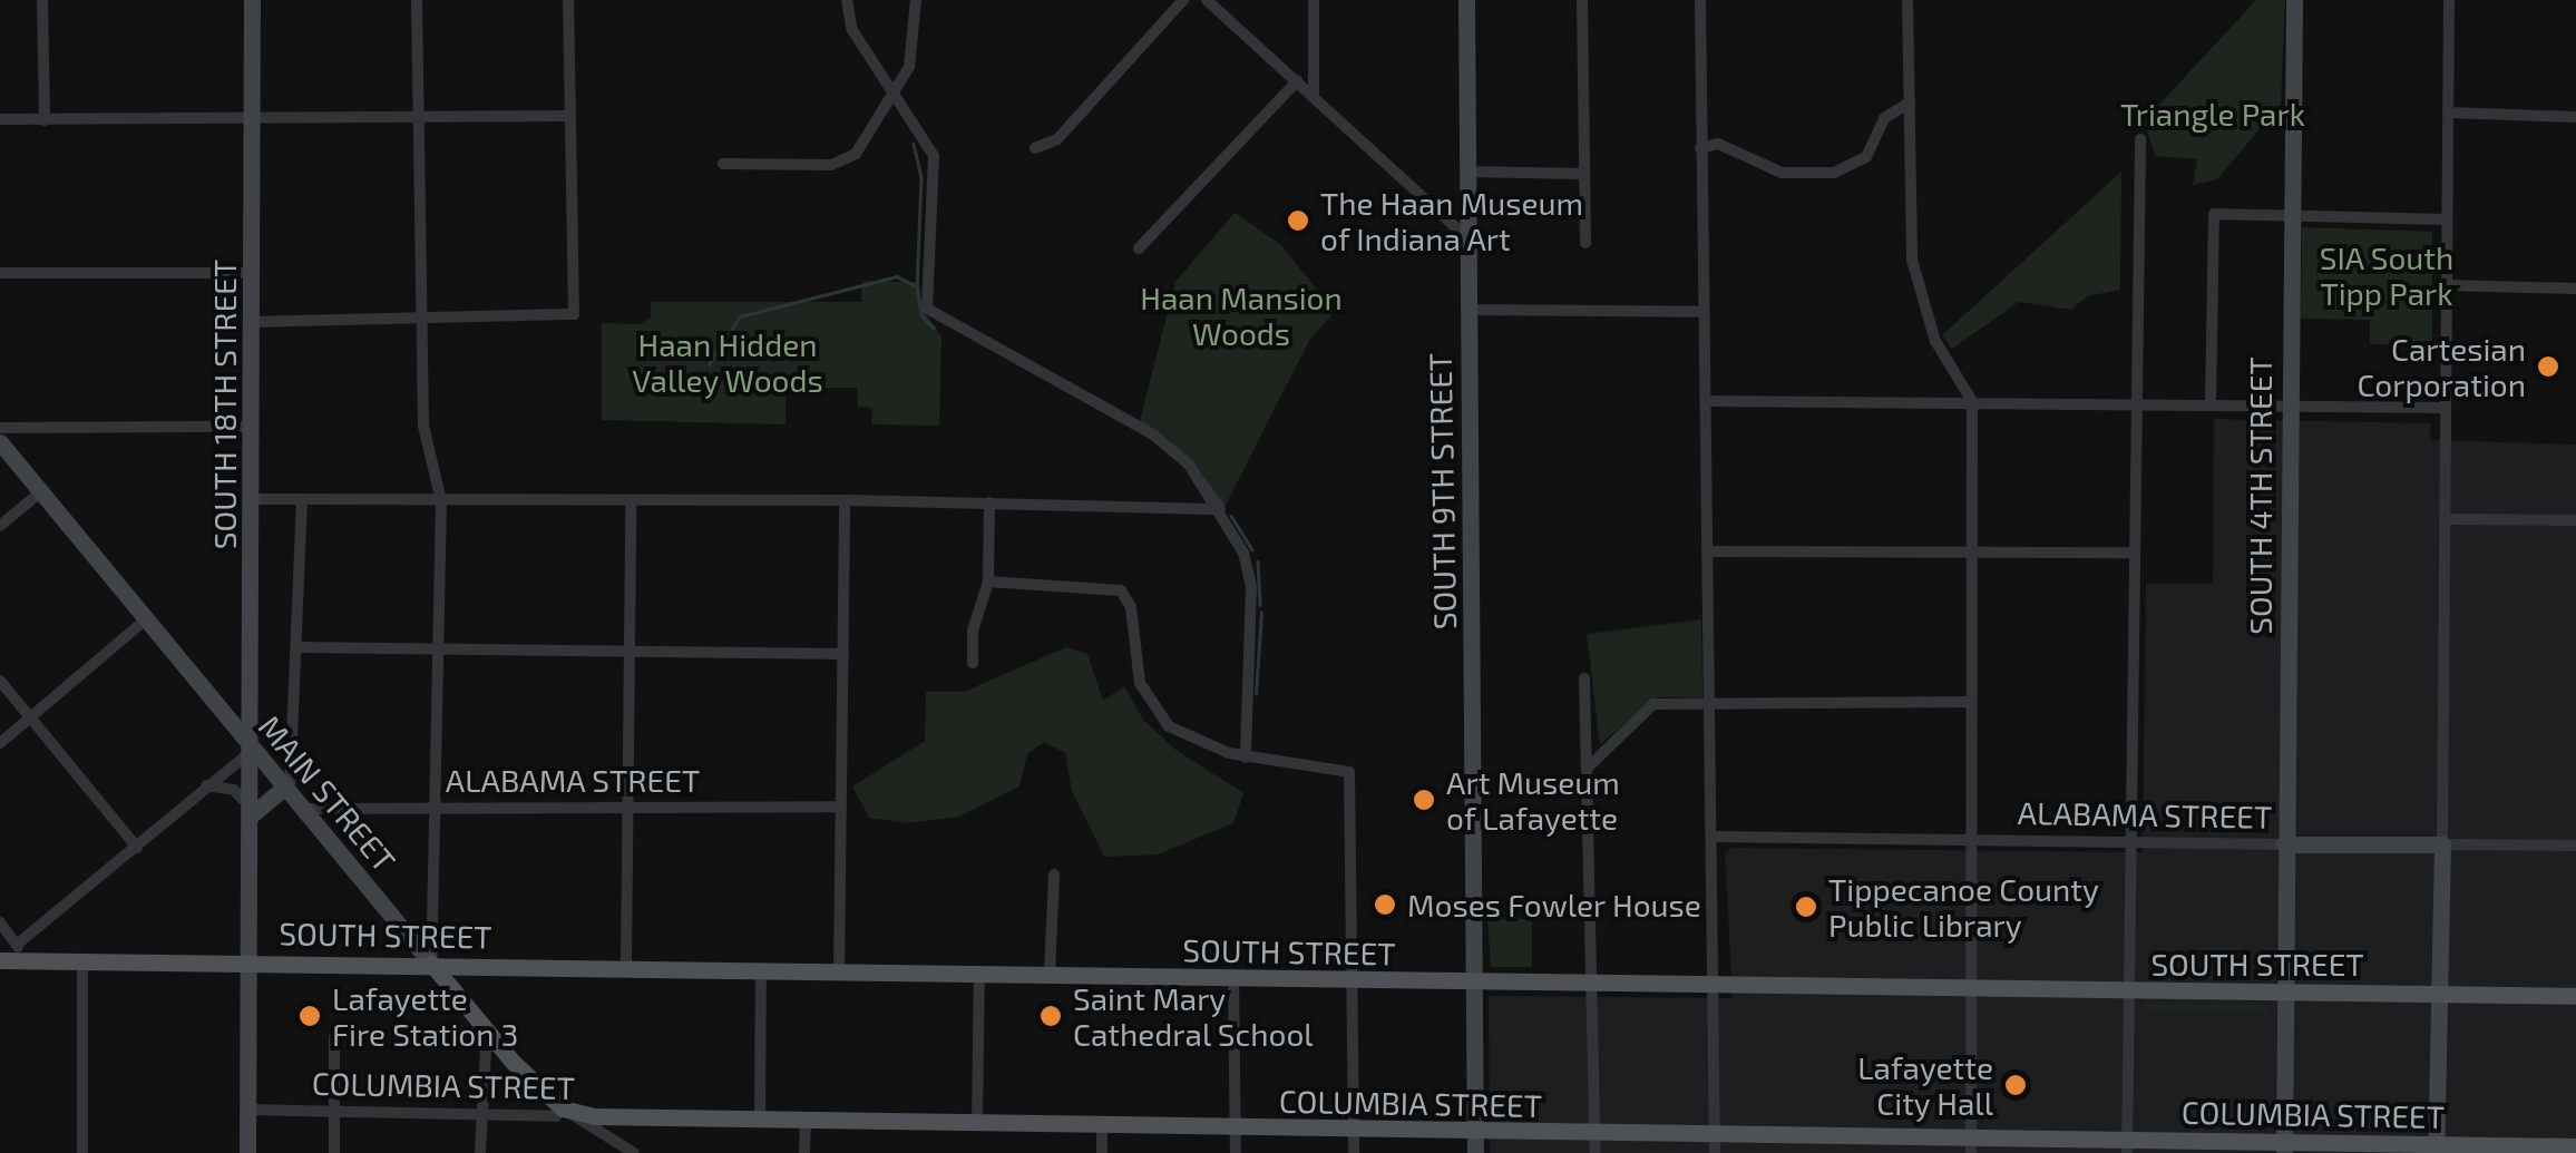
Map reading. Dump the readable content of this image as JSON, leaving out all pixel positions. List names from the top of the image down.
{
  "streets": {
    "main road": [
      "SOUTH 18TH STREET",
      "SOUTH 9TH STREET",
      "SOUTH 4TH STREET",
      "ALABAMA STREET",
      "MAIN STREET",
      "SOUTH STREET",
      "COLUMBIA STREET"
    ]
  },
  "crossings": [
    ["SOUTH 18TH STREET", "MAIN STREET"],
    ["SOUTH 18TH STREET", "SOUTH STREET"],
    ["SOUTH 18TH STREET", "COLUMBIA STREET"],
    ["SOUTH 9TH STREET", "SOUTH STREET"],
    ["SOUTH 9TH STREET", "COLUMBIA STREET"],
    ["SOUTH 4TH STREET", "ALABAMA STREET"],
    ["SOUTH 4TH STREET", "SOUTH STREET"],
    ["SOUTH 4TH STREET", "COLUMBIA STREET"],
    ["ALABAMA STREET", "MAIN STREET"],
    ["MAIN STREET", "SOUTH STREET"],
    ["MAIN STREET", "COLUMBIA STREET"]
  ],
  "parks": [
    "Triangle Park",
    "SIA South Tipp Park",
    "Haan Mansion Woods",
    "Haan Hidden Valley Woods"
  ],
  "places": [
    "The Haan Museum of Indiana Art",
    "Cartesian Corporation",
    "Art Museum of Lafayette",
    "Moses Fowler House",
    "Tippecanoe County Public Library",
    "Lafayette Fire Station 3",
    "Saint Mary Cathedral School",
    "Lafayette City Hall"
  ]
}
